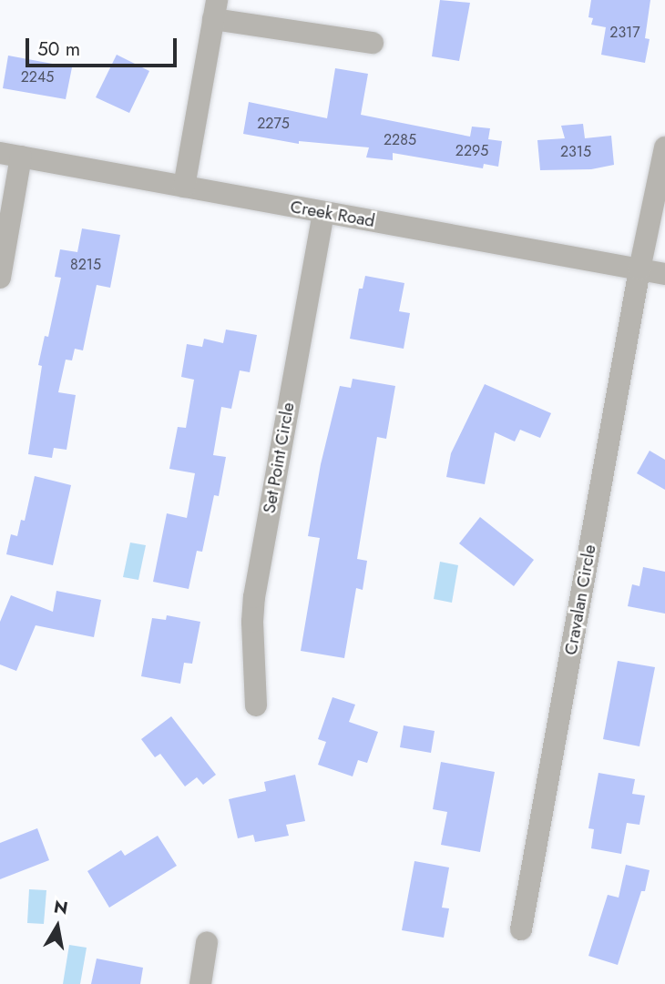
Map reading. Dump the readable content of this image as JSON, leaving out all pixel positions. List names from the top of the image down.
{
  "streets": {
    "street": ["Creek Road", "Set Point Circle", "Cravalan Circle"]
  },
  "crossings": [
    ["Creek Road", "Set Point Circle"],
    ["Creek Road", "Cravalan Circle"]
  ],
  "house_numbers": [
    "2317",
    "2245",
    "2275",
    "2285",
    "2295",
    "2315",
    "8215"
  ],
  "scale_bar": "50 m",
  "north": "top"
}
